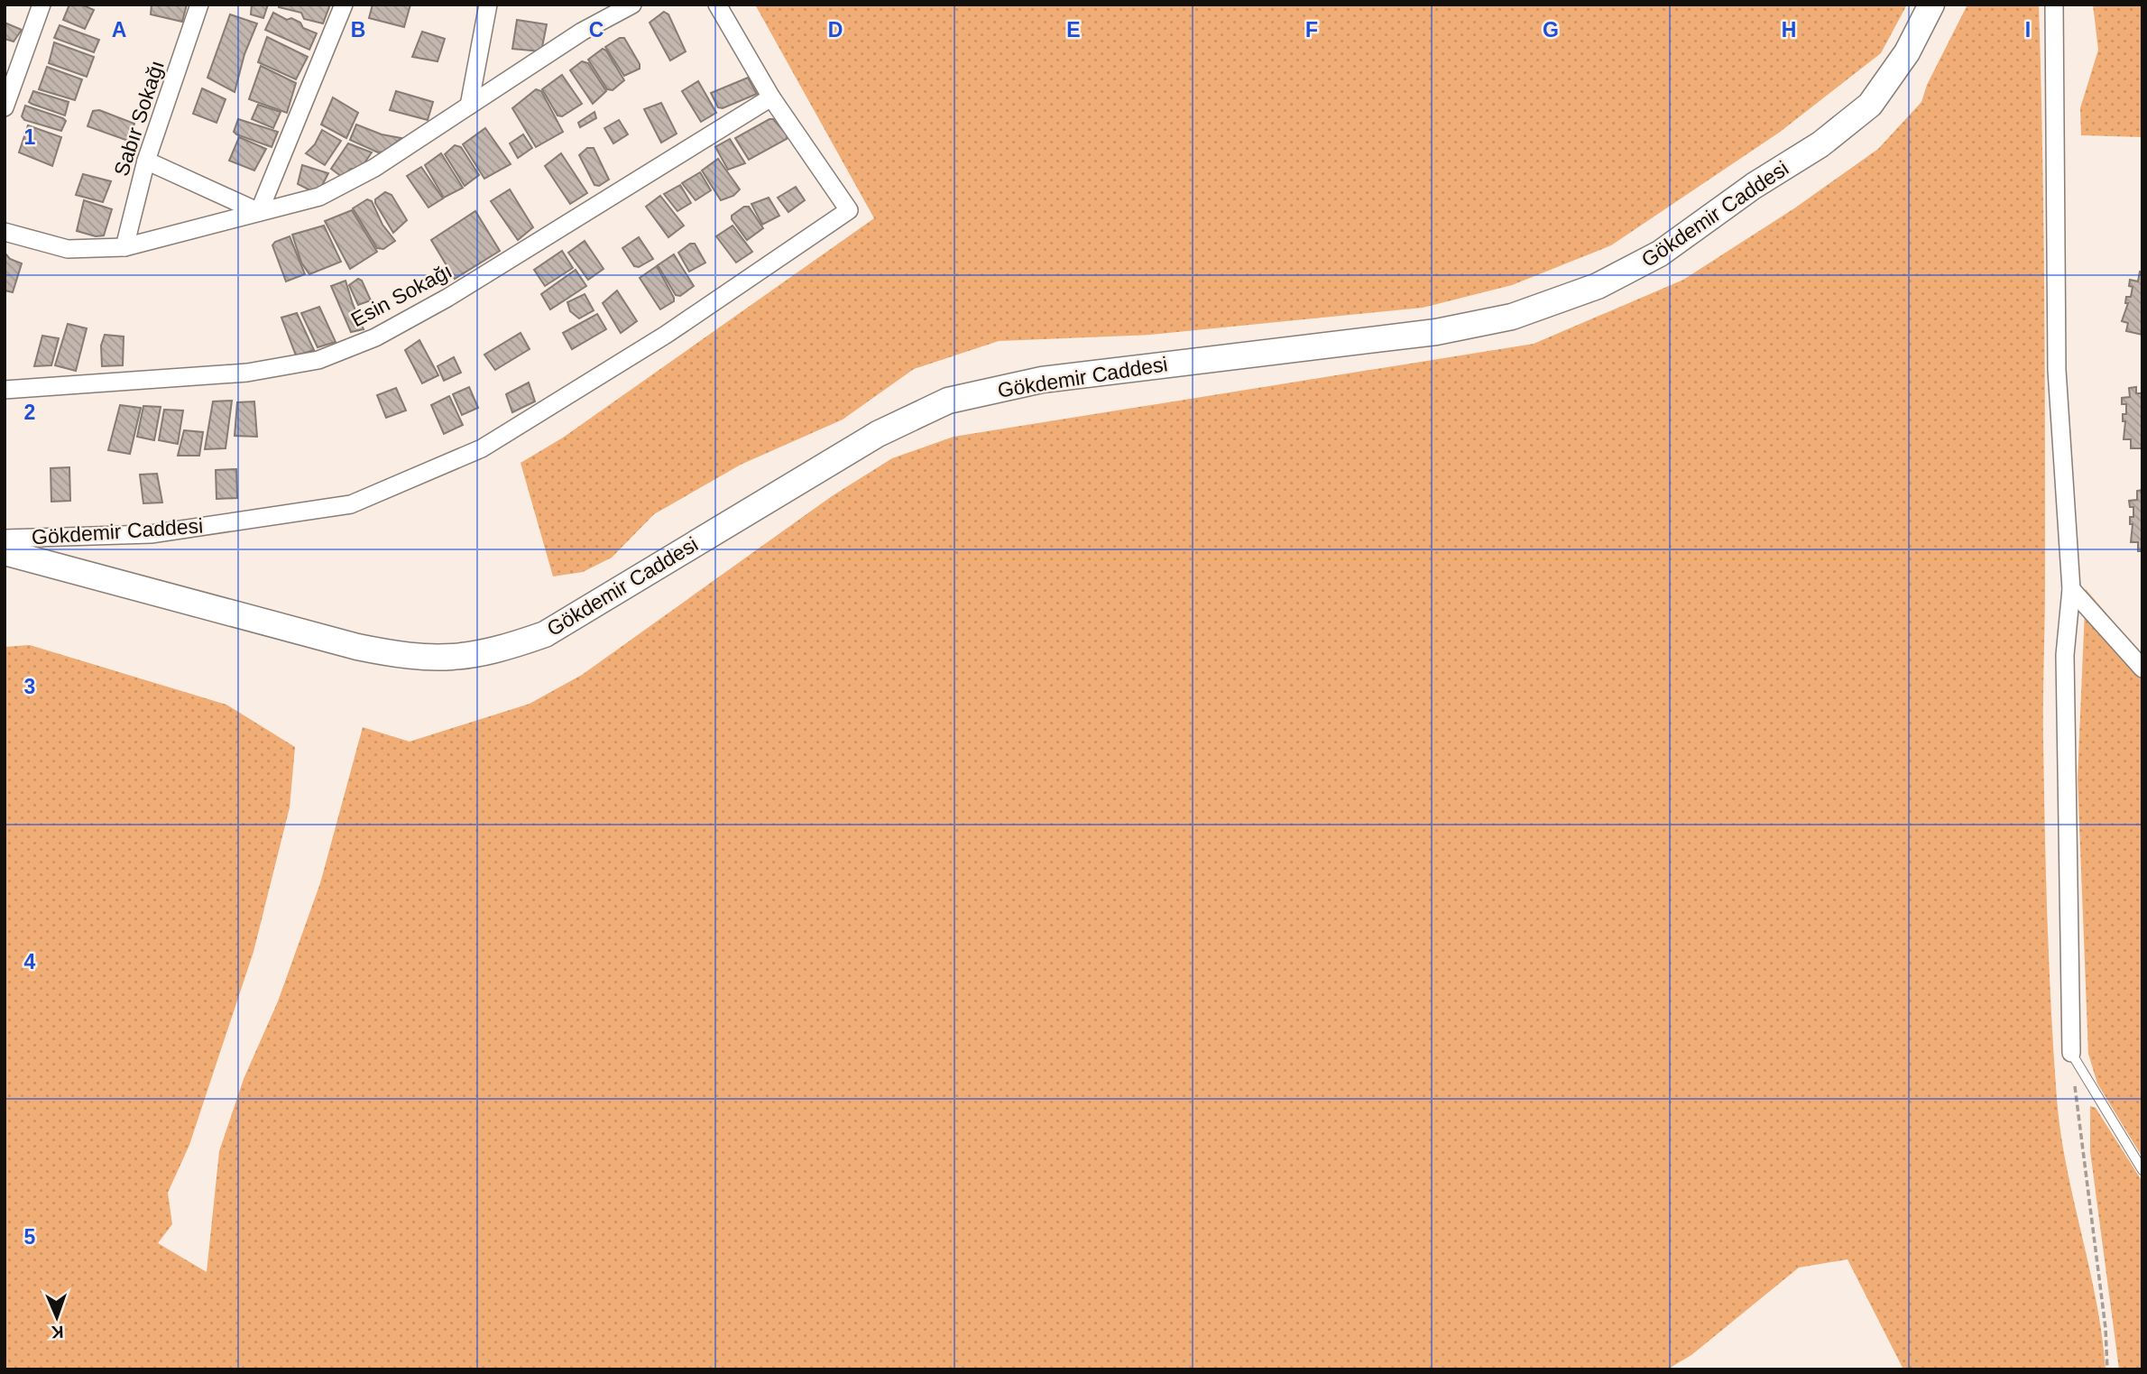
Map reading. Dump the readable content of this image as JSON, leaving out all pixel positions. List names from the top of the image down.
{
  "streets": {
    "main road": ["Gökdemir Caddesi"],
    "street": ["Sabır Sokağı", "Esin Sokağı"]
  },
  "crossings": [
    ["Gökdemir Caddesi", "Esin Sokağı"]
  ],
  "north": "bottom",
  "grid": {
    "columns": [
      "A",
      "B",
      "C",
      "D",
      "E",
      "F",
      "G",
      "H",
      "I"
    ],
    "rows": [
      "1",
      "2",
      "3",
      "4",
      "5"
    ]
  }
}
